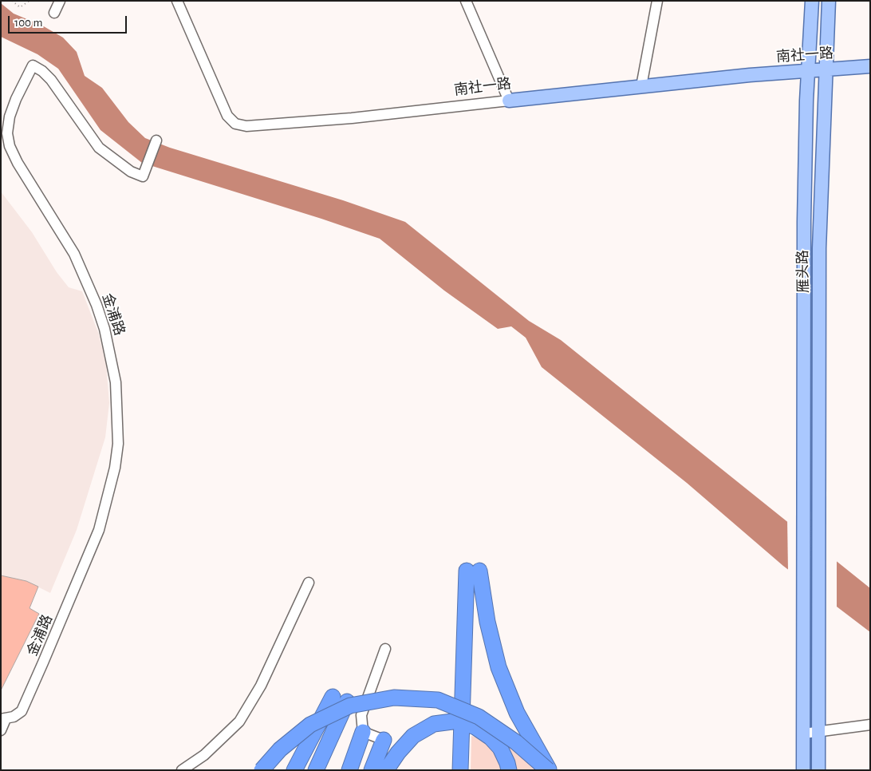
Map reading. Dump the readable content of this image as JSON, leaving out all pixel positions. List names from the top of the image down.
{
  "streets": {
    "main road": ["南社一路", "雁头路"],
    "street": ["金浦路"]
  },
  "crossings": [
    ["南社一路", "雁头路"]
  ],
  "scale_bar": "100 m"
}
